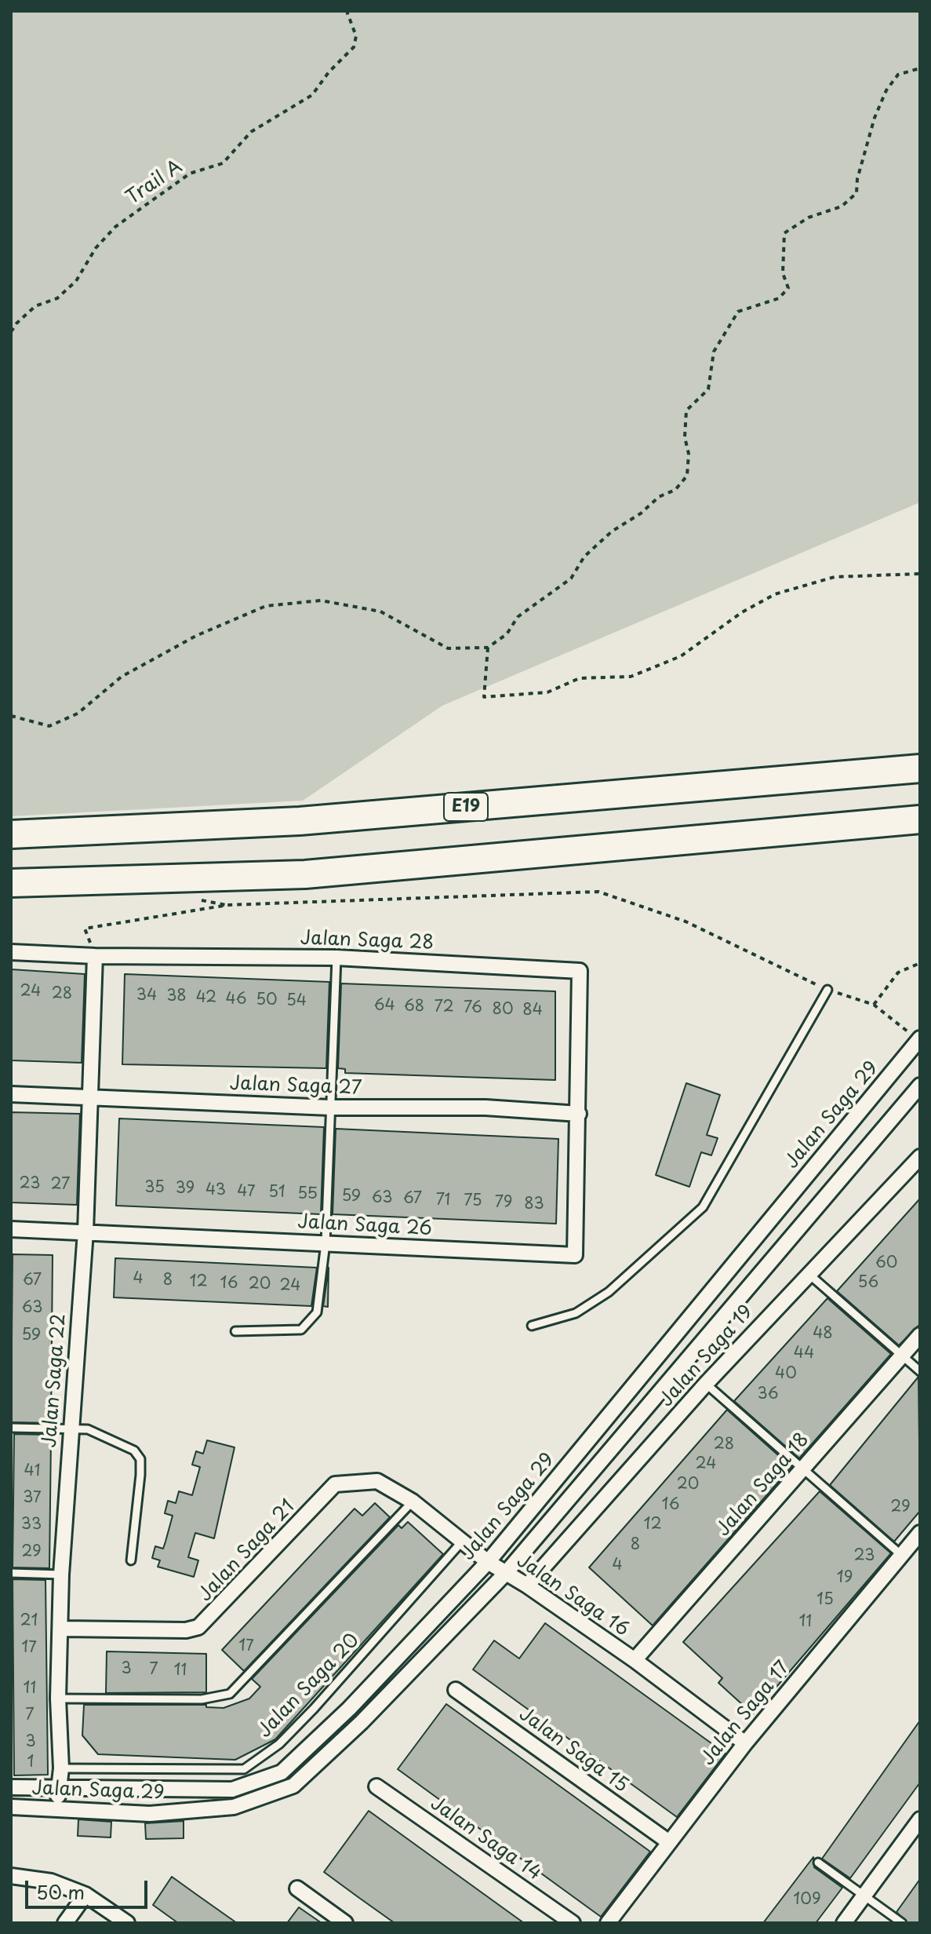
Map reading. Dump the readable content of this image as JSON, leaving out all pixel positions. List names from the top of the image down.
{
  "streets": {
    "highway": ["E19"],
    "street": [
      "Jalan Saga 28",
      "Jalan Saga 27",
      "Jalan Saga 29",
      "Jalan Saga 26",
      "Jalan Saga 19",
      "Jalan Saga 22",
      "Jalan Saga 18",
      "Jalan Saga 21",
      "Jalan Saga 16",
      "Jalan Saga 17",
      "Jalan Saga 15",
      "Jalan Saga 14"
    ],
    "lane": ["Jalan Saga 20"],
    "path": ["Trail A"]
  },
  "crossings": [
    ["Jalan Saga 28", "Jalan Saga 27"],
    ["Jalan Saga 28", "Jalan Saga 26"],
    ["Jalan Saga 28", "Jalan Saga 22"],
    ["Jalan Saga 27", "Jalan Saga 26"],
    ["Jalan Saga 27", "Jalan Saga 22"],
    ["Jalan Saga 29", "Jalan Saga 22"],
    ["Jalan Saga 29", "Jalan Saga 16"],
    ["Jalan Saga 26", "Jalan Saga 22"],
    ["Jalan Saga 19", "Jalan Saga 16"],
    ["Jalan Saga 22", "Jalan Saga 21"],
    ["Jalan Saga 22", "Jalan Saga 20"],
    ["Jalan Saga 18", "Jalan Saga 16"],
    ["Jalan Saga 21", "Jalan Saga 16"],
    ["Jalan Saga 16", "Jalan Saga 20"],
    ["Jalan Saga 16", "Jalan Saga 17"],
    ["Jalan Saga 17", "Jalan Saga 15"]
  ],
  "house_numbers": [
    "24",
    "28",
    "34",
    "38",
    "42",
    "46",
    "50",
    "54",
    "64",
    "68",
    "72",
    "76",
    "80",
    "84",
    "23",
    "27",
    "35",
    "39",
    "43",
    "47",
    "51",
    "55",
    "59",
    "63",
    "67",
    "71",
    "75",
    "79",
    "83",
    "60",
    "4",
    "67",
    "8",
    "12",
    "56",
    "16",
    "20",
    "24",
    "63",
    "48",
    "59",
    "44",
    "40",
    "36",
    "28",
    "24",
    "41",
    "20",
    "37",
    "16",
    "29",
    "33",
    "12",
    "8",
    "29",
    "23",
    "4",
    "19",
    "15",
    "21",
    "11",
    "17",
    "17",
    "3",
    "7",
    "11",
    "11",
    "7",
    "3",
    "1",
    "109"
  ],
  "scale_bar": "50 m"
}
